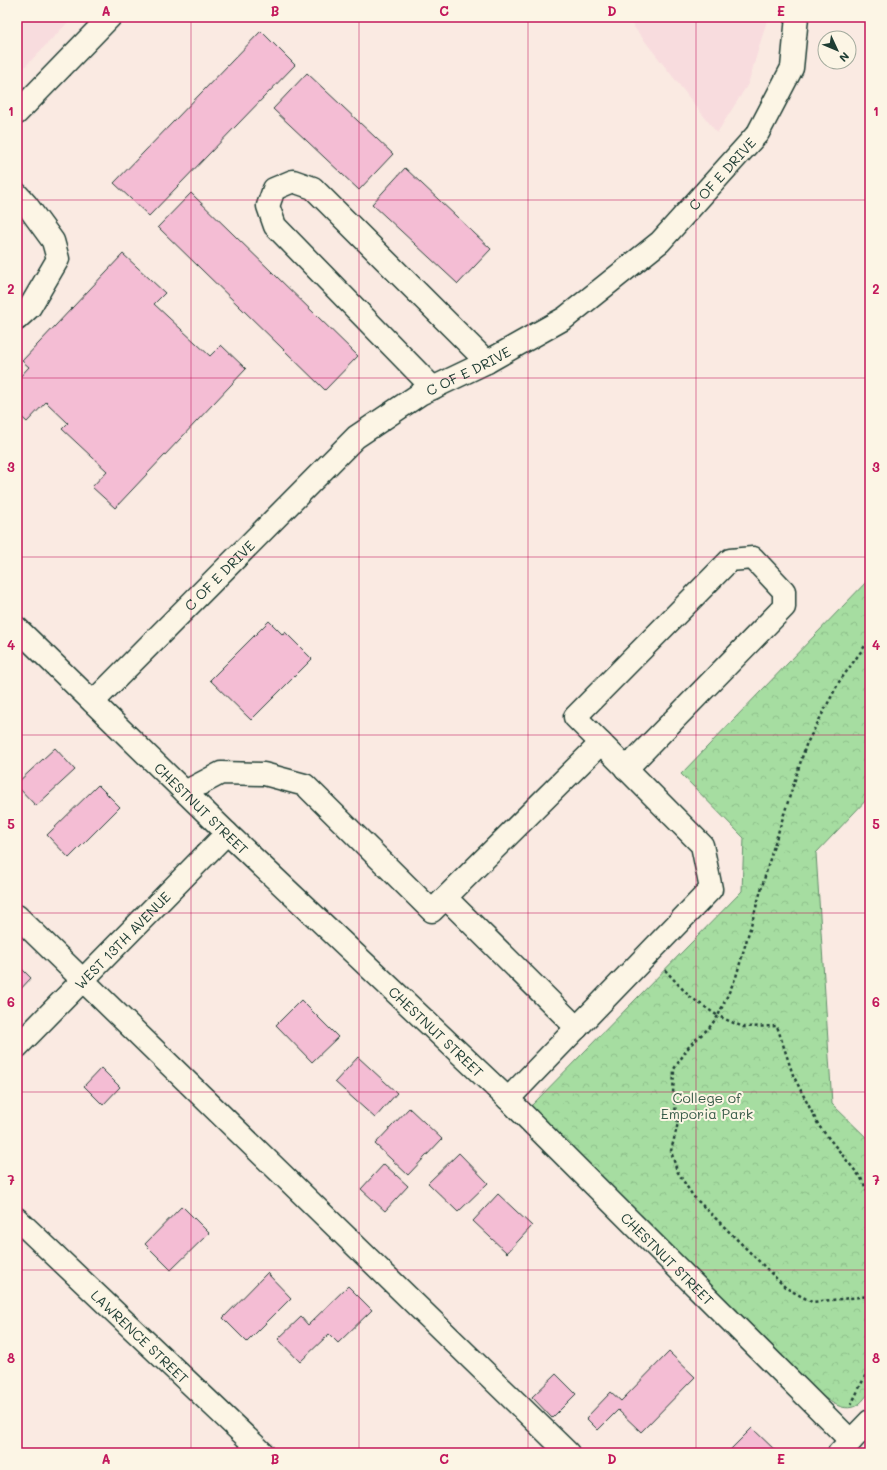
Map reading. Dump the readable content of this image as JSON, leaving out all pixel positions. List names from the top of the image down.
{
  "streets": {
    "street": [
      "C OF E DRIVE",
      "CHESTNUT STREET",
      "WEST 13TH AVENUE",
      "LAWRENCE STREET"
    ]
  },
  "crossings": [
    ["C OF E DRIVE", "CHESTNUT STREET"],
    ["CHESTNUT STREET", "WEST 13TH AVENUE"]
  ],
  "parks": ["College of Emporia Park"],
  "north": "bottom right",
  "grid": {
    "columns": [
      "A",
      "B",
      "C",
      "D",
      "E"
    ],
    "rows": [
      "1",
      "2",
      "3",
      "4",
      "5",
      "6",
      "7",
      "8"
    ]
  }
}
